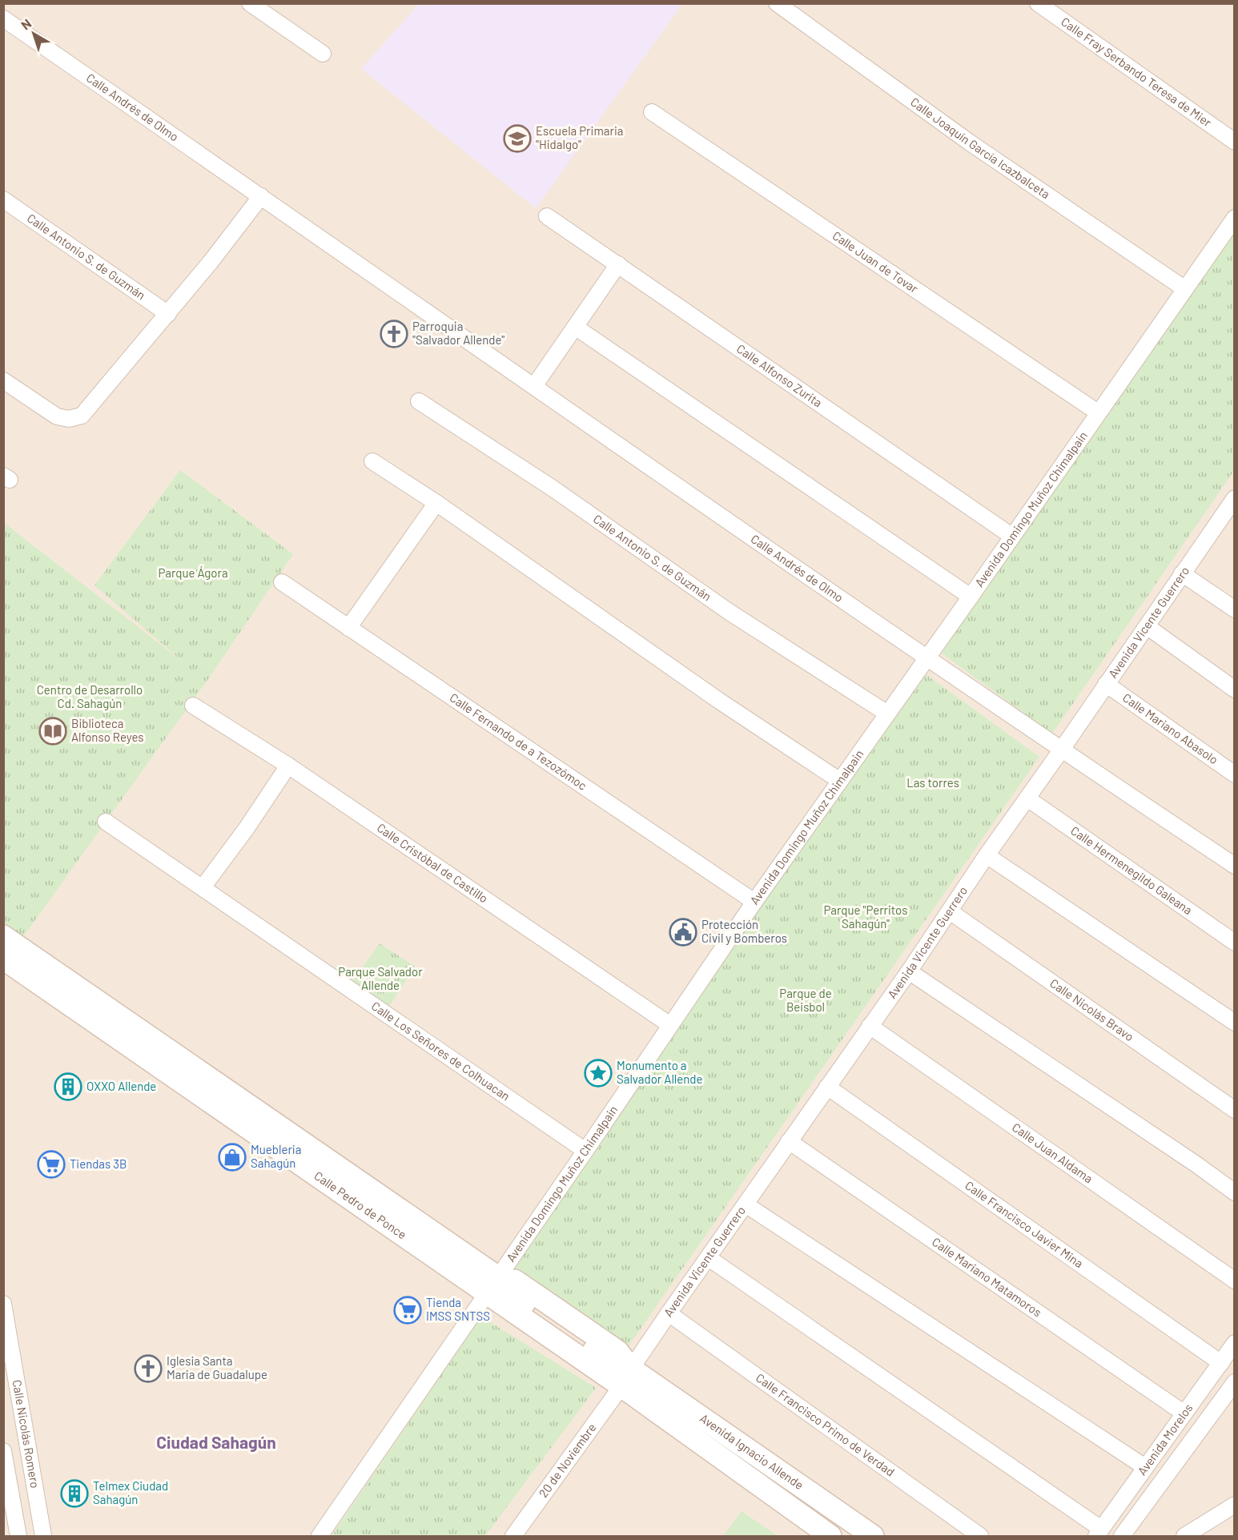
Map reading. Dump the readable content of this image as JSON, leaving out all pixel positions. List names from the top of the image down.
{
  "streets": {
    "street": [
      "Calle Fray Serbando Teresa de Mier",
      "Calle Andrés de Olmo",
      "Calle Joaquín García Icazbalceta",
      "Calle Antonio S. de Guzmán",
      "Calle Juan de Tovar",
      "Calle Alfonso Zurita",
      "Avenida Domingo Muñoz Chimalpain",
      "Avenida Vicente Guerrero",
      "Calle Mariano Abasolo",
      "Calle Fernando de a Tezozómoc",
      "Calle Cristóbal de Castillo",
      "Calle Hermenegildo Galeana",
      "Calle Nicolás Bravo",
      "Calle Los Señores de Colhuacan",
      "Calle Juan Aldama",
      "Calle Pedro de Ponce",
      "Calle Francisco Javier Mina",
      "Calle Mariano Matamoros",
      "Calle Francisco Primo de Verdad",
      "Calle Nicolás Romero",
      "Avenida Morelos",
      "Avenida Ignacio Allende",
      "20 de Noviembre"
    ]
  },
  "crossings": [
    ["Calle Andrés de Olmo", "Avenida Domingo Muñoz Chimalpain"],
    ["Calle Andrés de Olmo", "Avenida Vicente Guerrero"],
    ["Calle Joaquín García Icazbalceta", "Avenida Domingo Muñoz Chimalpain"],
    ["Calle Antonio S. de Guzmán", "Avenida Domingo Muñoz Chimalpain"],
    ["Calle Juan de Tovar", "Avenida Domingo Muñoz Chimalpain"],
    ["Calle Alfonso Zurita", "Avenida Domingo Muñoz Chimalpain"],
    ["Avenida Domingo Muñoz Chimalpain", "Calle Fernando de a Tezozómoc"],
    ["Avenida Domingo Muñoz Chimalpain", "Calle Cristóbal de Castillo"],
    ["Avenida Domingo Muñoz Chimalpain", "Calle Los Señores de Colhuacan"],
    ["Avenida Domingo Muñoz Chimalpain", "Calle Pedro de Ponce"],
    ["Avenida Vicente Guerrero", "Calle Mariano Abasolo"],
    ["Avenida Vicente Guerrero", "Calle Hermenegildo Galeana"],
    ["Avenida Vicente Guerrero", "Calle Nicolás Bravo"],
    ["Avenida Vicente Guerrero", "Calle Juan Aldama"],
    ["Avenida Vicente Guerrero", "Calle Pedro de Ponce"],
    ["Avenida Vicente Guerrero", "Calle Francisco Javier Mina"],
    ["Avenida Vicente Guerrero", "Calle Mariano Matamoros"],
    ["Avenida Vicente Guerrero", "Calle Francisco Primo de Verdad"],
    ["Avenida Vicente Guerrero", "Avenida Ignacio Allende"],
    ["Avenida Vicente Guerrero", "20 de Noviembre"],
    ["Calle Pedro de Ponce", "Avenida Ignacio Allende"],
    ["Calle Pedro de Ponce", "20 de Noviembre"],
    ["Calle Francisco Javier Mina", "Avenida Morelos"],
    ["Calle Mariano Matamoros", "Avenida Morelos"],
    ["Avenida Ignacio Allende", "20 de Noviembre"]
  ],
  "districts": ["Ciudad Sahagún"],
  "parks": [
    "Parque Ágora",
    "Centro de Desarrollo Cd. Sahagún",
    "Las torres",
    "Parque \"Perritos Sahagún\"",
    "Parque Salvador Allende",
    "Parque de Beisbol"
  ],
  "places": {
    "school or university": ["Escuela Primaria \"Hidalgo\""],
    "church": ["Parroquia \"Salvador Allende\"", "Iglesia Santa Maria de Guadalupe"],
    "library": ["Biblioteca Alfonso Reyes"],
    "public building": ["Protección Civil y Bomberos"],
    "place": ["Monumento a Salvador Allende"],
    "building": ["OXXO Allende", "Telmex Ciudad Sahagún"],
    "shop": ["Muebleria Sahagún"],
    "supermarket": ["Tiendas 3B", "Tienda IMSS SNTSS"]
  },
  "north": "top left"
}
